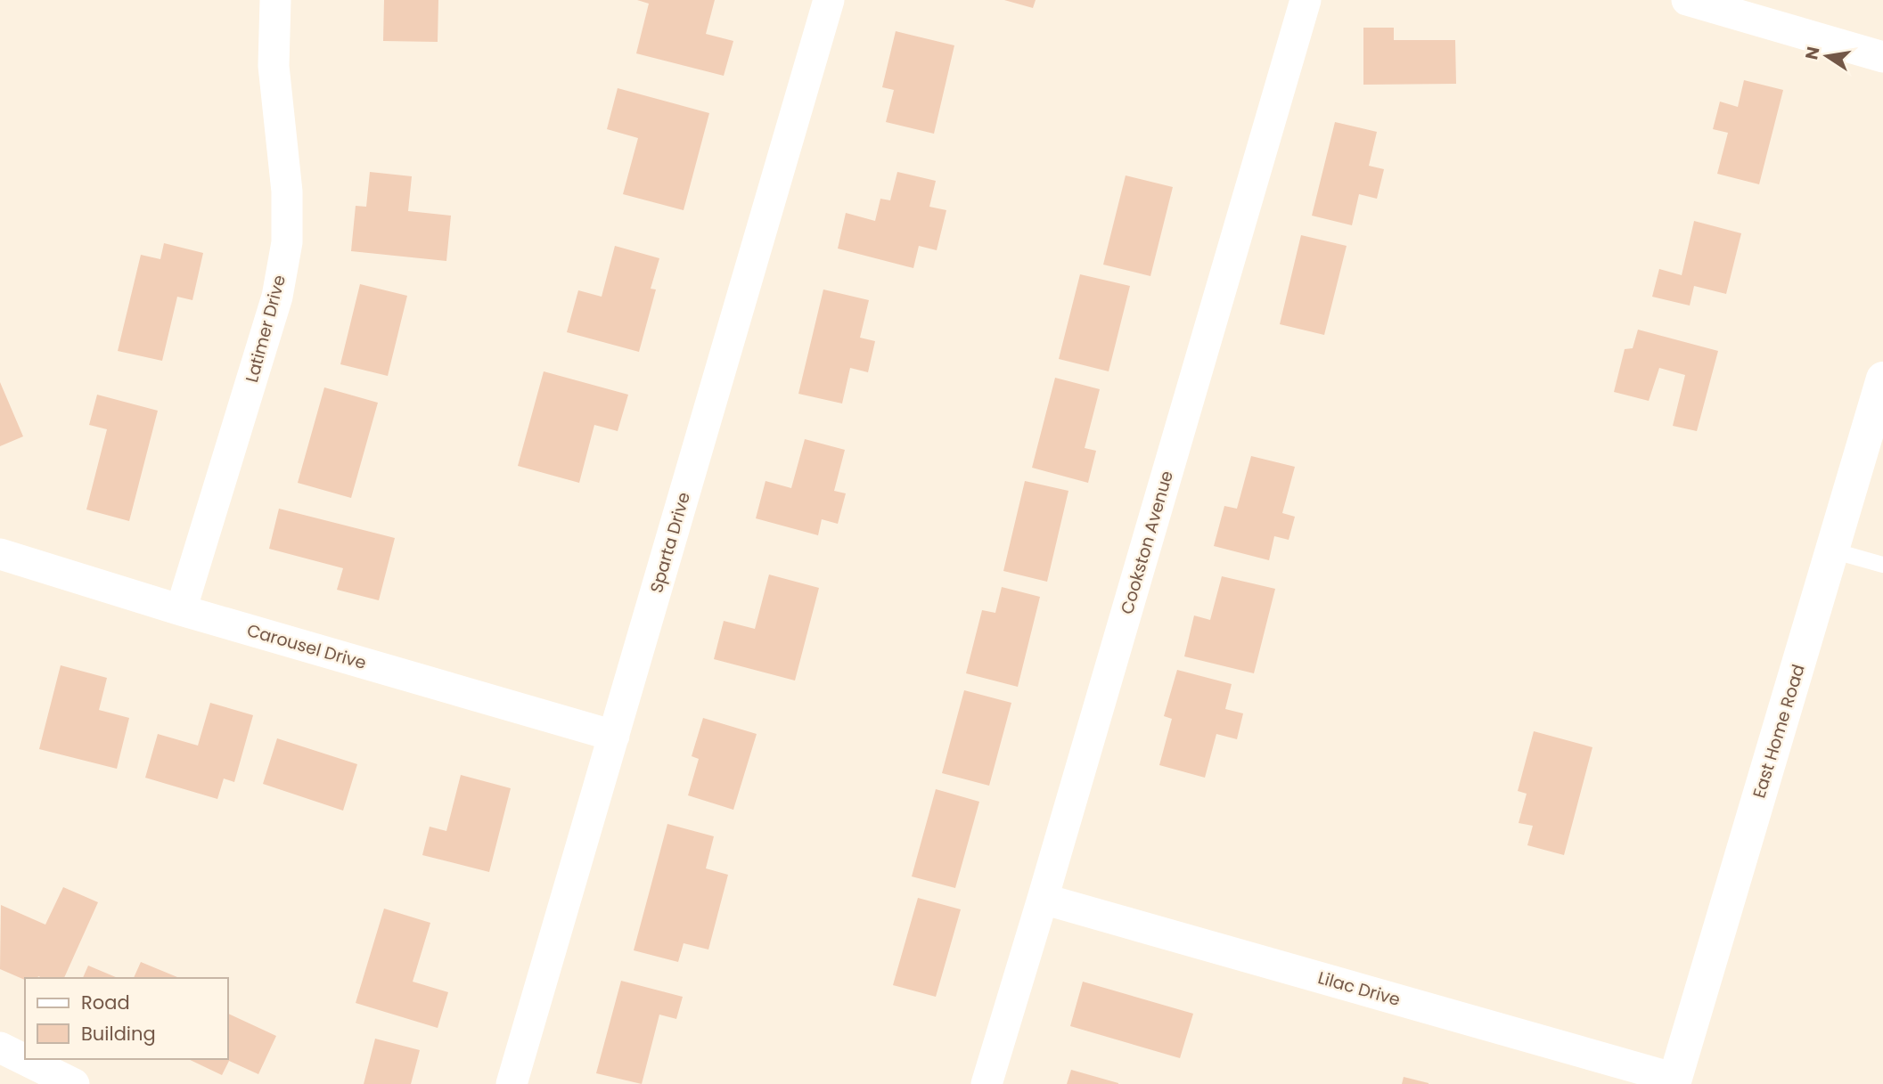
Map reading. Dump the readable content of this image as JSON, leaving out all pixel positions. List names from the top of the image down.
{
  "streets": {
    "street": [
      "Latimer Drive",
      "Sparta Drive",
      "Cookston Avenue",
      "Carousel Drive",
      "East Home Road",
      "Lilac Drive"
    ]
  },
  "crossings": [
    ["Latimer Drive", "Carousel Drive"],
    ["Sparta Drive", "Carousel Drive"],
    ["Cookston Avenue", "Lilac Drive"],
    ["East Home Road", "Lilac Drive"]
  ],
  "legend": ["Road", "Building"],
  "north": "left"
}
